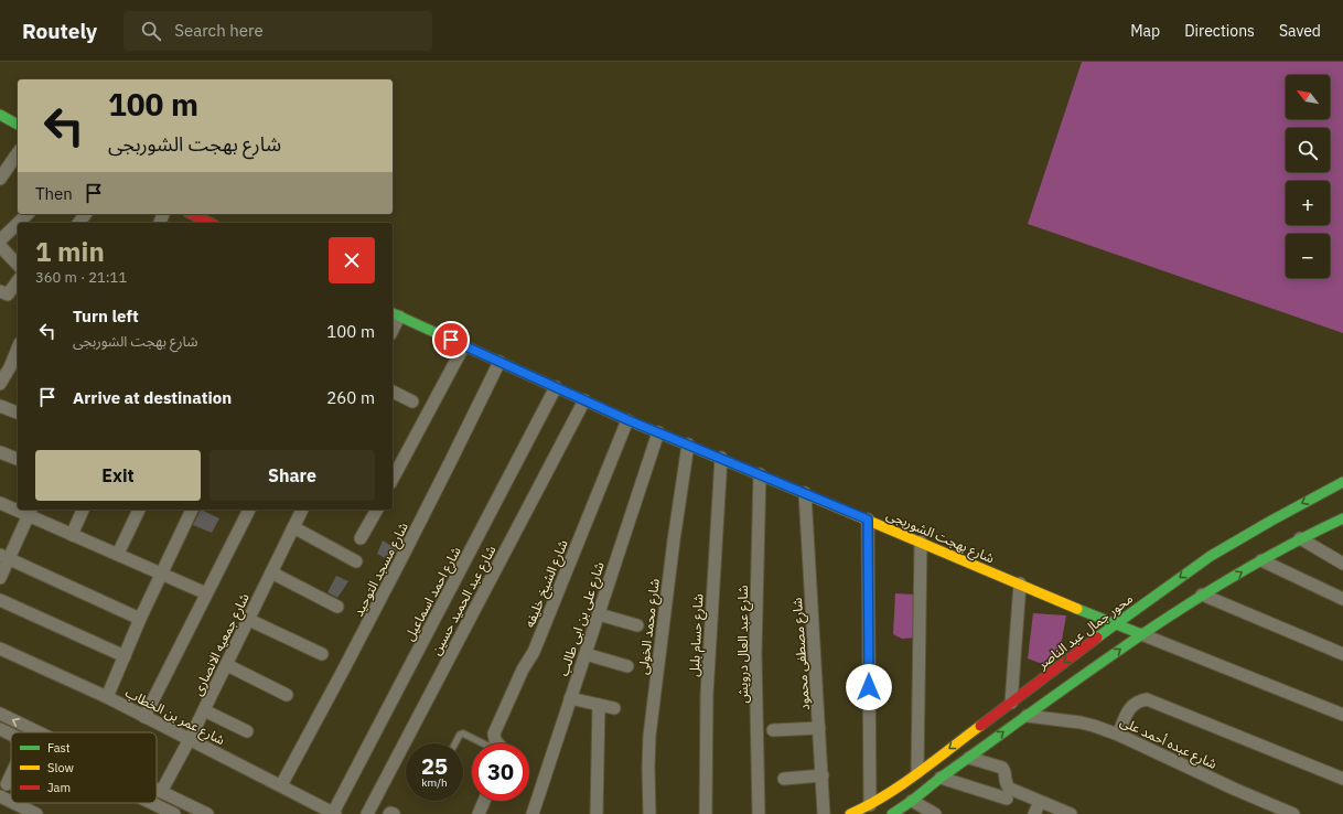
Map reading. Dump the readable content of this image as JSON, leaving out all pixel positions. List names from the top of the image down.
{
  "streets": {
    "street": [
      "شارع بهجت الشوربجى",
      "شارع مسجد التوحيد",
      "شارع الشيخ خليفه",
      "شارع احمد اسماعيل",
      "شارع عبد الحميد حسين",
      "شارع على بن ابى طالب",
      "شارع محمد الخولى",
      "محور جمال عبد الناصر",
      "شارع حسام بلبل",
      "شارع جمعيه الانصارى",
      "شارع عبد العال درويش",
      "شارع مصطفى محمود",
      "شارع عمر بن الخطاب",
      "شارع عبده أحمد على"
    ]
  },
  "crossings": [
    ["شارع بهجت الشوربجى", "شارع مسجد التوحيد"],
    ["شارع بهجت الشوربجى", "شارع الشيخ خليفه"],
    ["شارع بهجت الشوربجى", "شارع احمد اسماعيل"],
    ["شارع بهجت الشوربجى", "شارع عبد الحميد حسين"],
    ["شارع بهجت الشوربجى", "شارع على بن ابى طالب"],
    ["شارع بهجت الشوربجى", "شارع محمد الخولى"],
    ["شارع بهجت الشوربجى", "محور جمال عبد الناصر"],
    ["شارع بهجت الشوربجى", "شارع حسام بلبل"],
    ["شارع بهجت الشوربجى", "شارع عبد العال درويش"],
    ["شارع بهجت الشوربجى", "شارع مصطفى محمود"],
    ["شارع مسجد التوحيد", "شارع عمر بن الخطاب"],
    ["شارع احمد اسماعيل", "شارع عمر بن الخطاب"],
    ["شارع جمعيه الانصارى", "شارع عمر بن الخطاب"]
  ],
  "legend": ["Fast", "Slow", "Jam"],
  "north": "top left",
  "page": {
    "header": "Routely",
    "search": "Search here",
    "nav": ["Map", "Directions", "Saved"],
    "map_buttons": ["+", "−"],
    "turn": ["100 m", "شارع بهجت الشوربجى"],
    "then": "Then",
    "heading": ["1 min", "360 m · 21:11"],
    "list": [
      {
        "name": "Turn left",
        "note": "شارع بهجت الشوربجى",
        "value": "100 m"
      },
      {
        "name": "Arrive at destination",
        "value": "260 m"
      }
    ],
    "buttons": ["Exit", "Share"],
    "speed": "25 km/h",
    "limit": "30"
  }
}
